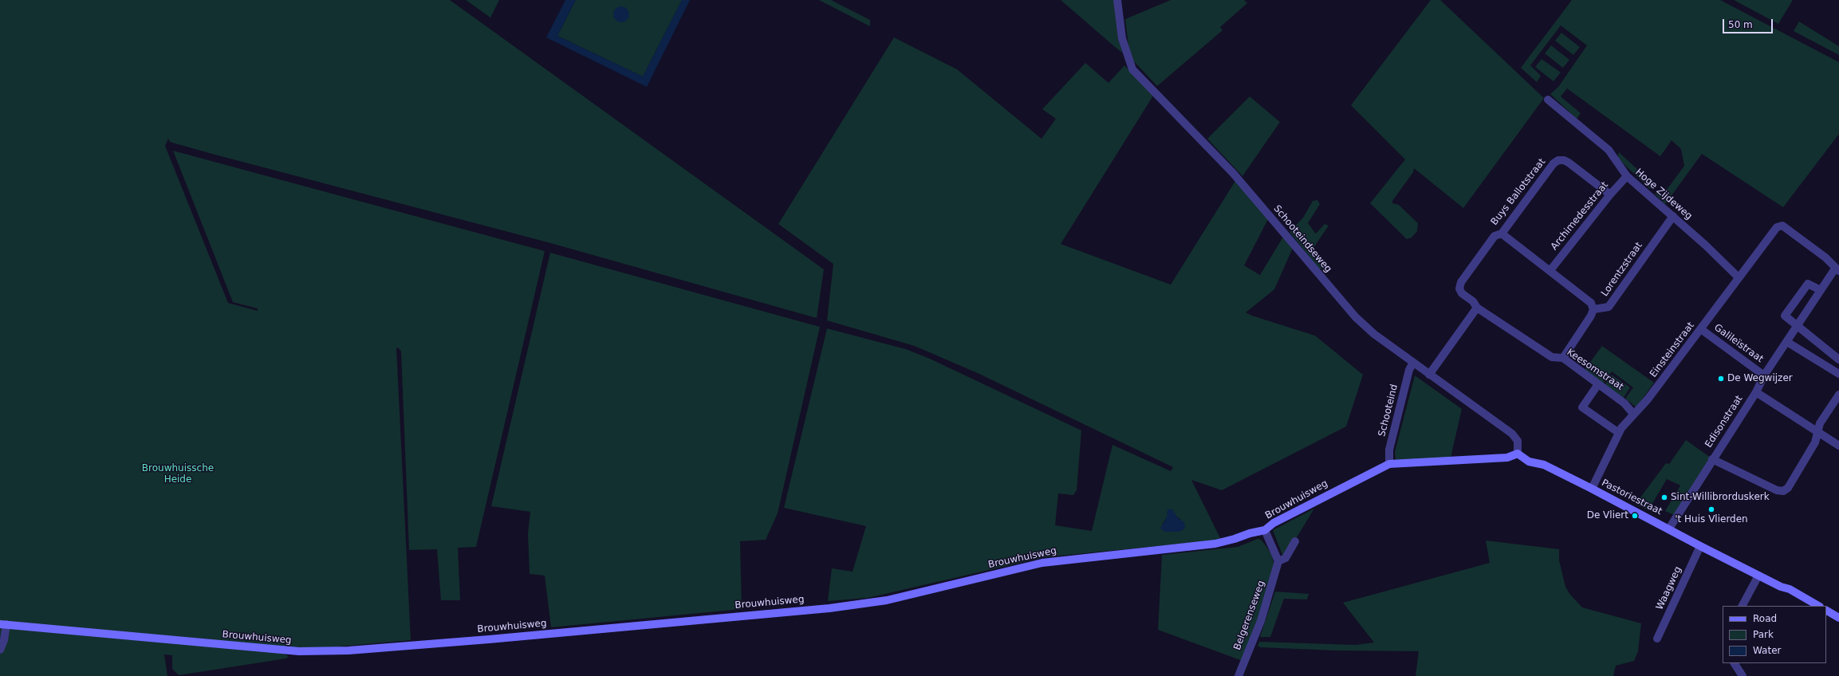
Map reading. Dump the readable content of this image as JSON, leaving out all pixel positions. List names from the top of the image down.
{
  "streets": {
    "street": [
      "Buys Ballotstraat",
      "Hoge Zijdeweg",
      "Archimedesstraat",
      "Schooteindseweg",
      "Lorentzstraat",
      "Galileïstraat",
      "Einsteinstraat",
      "Keesomstraat",
      "Schooteind",
      "Edisonstraat",
      "Pastoriestraat",
      "Brouwhuisweg",
      "Waagweg",
      "Belgerenseweg"
    ]
  },
  "crossings": [
    ["Buys Ballotstraat", "Archimedesstraat"],
    ["Buys Ballotstraat", "Keesomstraat"],
    ["Hoge Zijdeweg", "Archimedesstraat"],
    ["Hoge Zijdeweg", "Lorentzstraat"],
    ["Hoge Zijdeweg", "Einsteinstraat"],
    ["Schooteindseweg", "Schooteind"],
    ["Schooteindseweg", "Pastoriestraat"],
    ["Schooteindseweg", "Brouwhuisweg"],
    ["Galileïstraat", "Einsteinstraat"],
    ["Galileïstraat", "Edisonstraat"],
    ["Einsteinstraat", "Keesomstraat"],
    ["Einsteinstraat", "Edisonstraat"],
    ["Einsteinstraat", "Pastoriestraat"],
    ["Schooteind", "Brouwhuisweg"],
    ["Edisonstraat", "Pastoriestraat"],
    ["Pastoriestraat", "Brouwhuisweg"],
    ["Pastoriestraat", "Waagweg"]
  ],
  "parks": ["Brouwhuissche Heide"],
  "places": [
    "De Wegwijzer",
    "Sint-Willibrorduskerk",
    "'t Huis Vlierden",
    "De Vliert"
  ],
  "legend": ["Road", "Park", "Water"],
  "scale_bar": "50 m"
}
